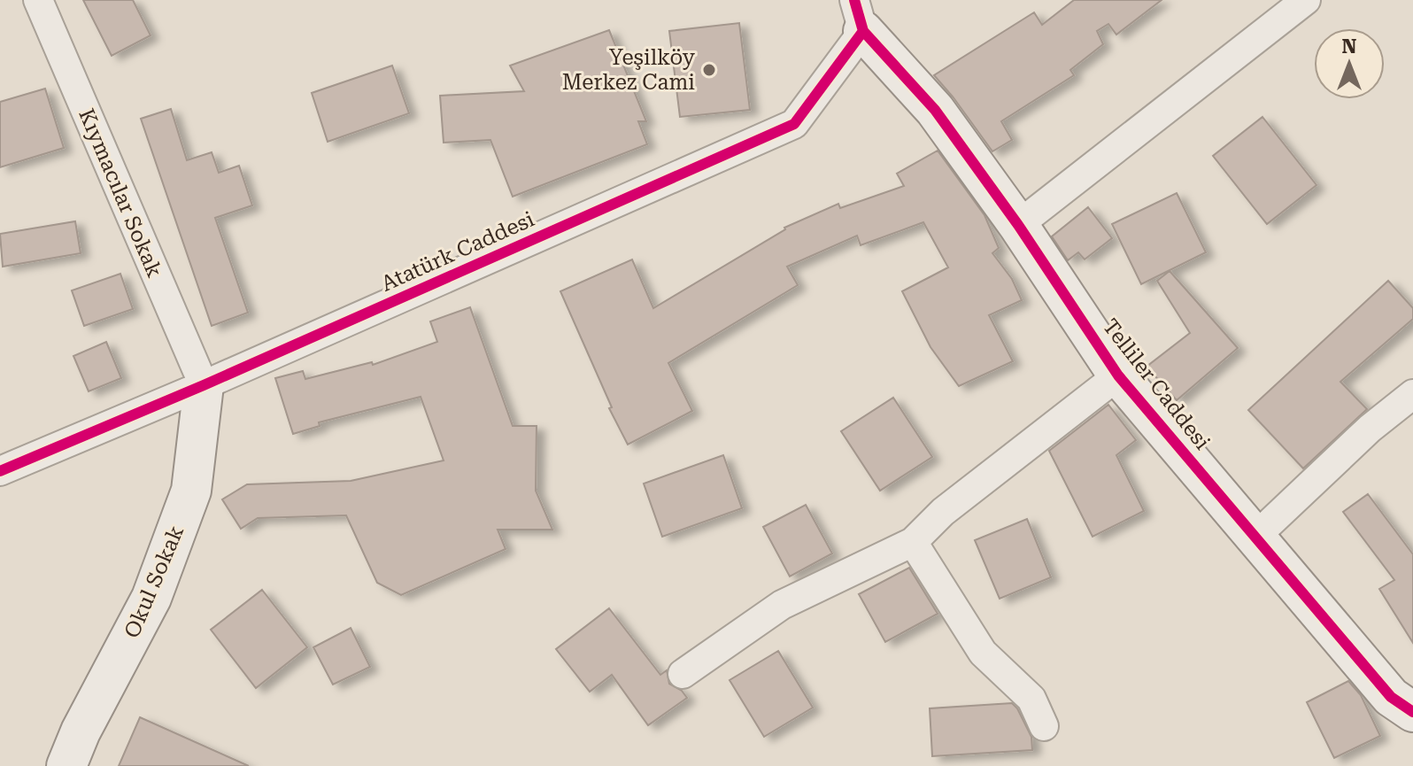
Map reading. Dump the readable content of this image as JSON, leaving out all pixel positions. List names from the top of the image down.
{
  "streets": {
    "street": [
      "Kıymacılar Sokak",
      "Atatürk Caddesi",
      "Telliler Caddesi",
      "Okul Sokak"
    ]
  },
  "crossings": [
    ["Kıymacılar Sokak", "Atatürk Caddesi"],
    ["Kıymacılar Sokak", "Okul Sokak"],
    ["Atatürk Caddesi", "Telliler Caddesi"],
    ["Atatürk Caddesi", "Okul Sokak"]
  ],
  "places": ["Yeşilköy Merkez Cami"],
  "north": "top"
}
